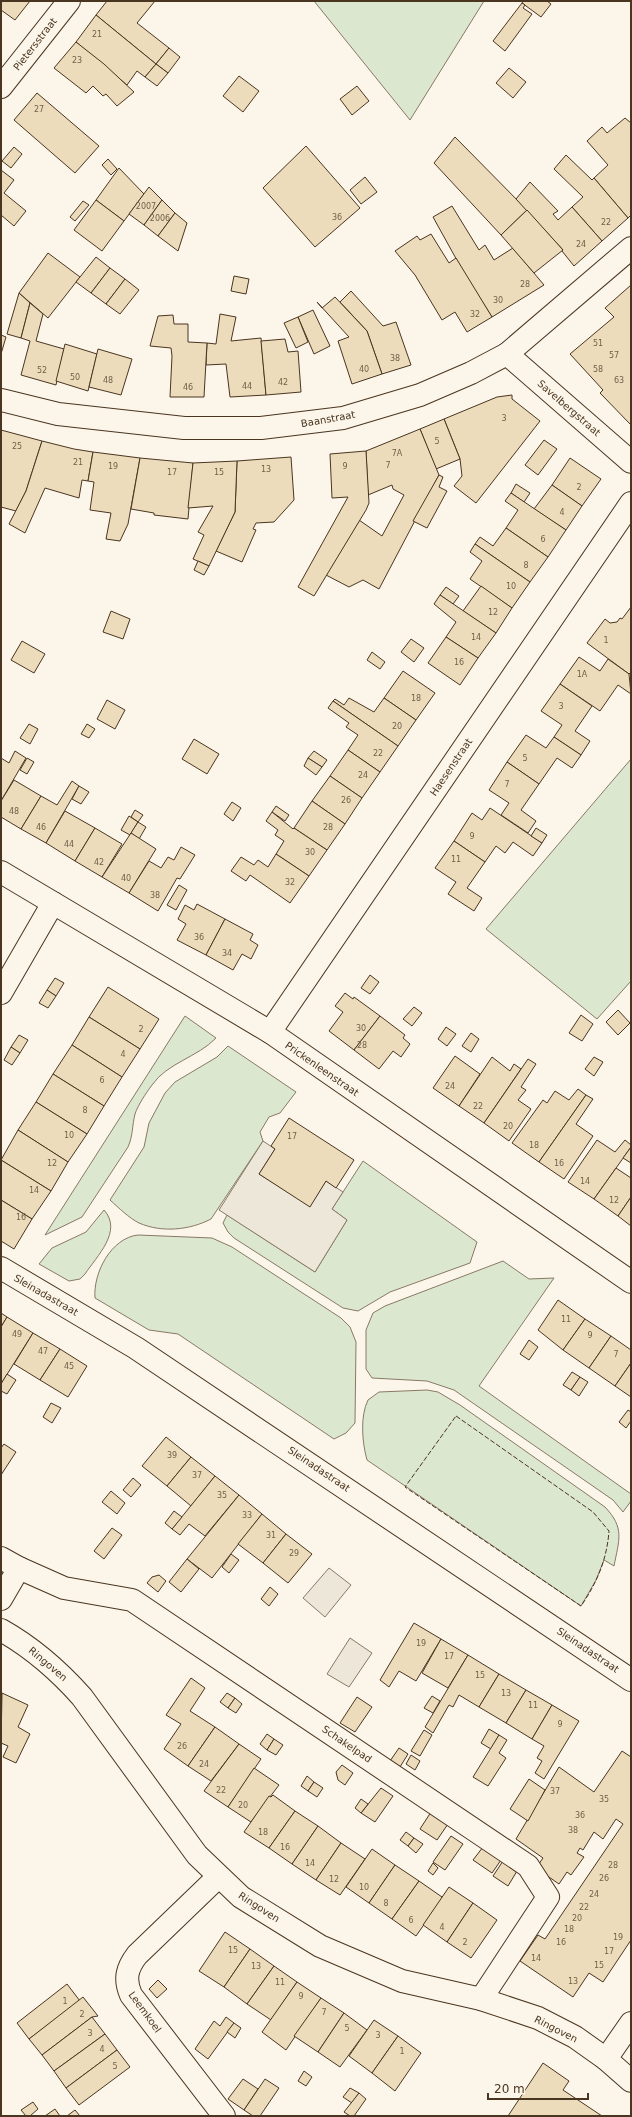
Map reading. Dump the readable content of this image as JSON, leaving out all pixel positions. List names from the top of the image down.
{
  "streets": {
    "street": [
      "Pietersstraat",
      "Savelbergstraat",
      "Baanstraat",
      "Haesenstraat",
      "Prickenleenstraat",
      "Sleinadastraat",
      "Ringoven",
      "Schakelpad",
      "Leemkoel"
    ]
  },
  "crossings": [
    ["Savelbergstraat", "Baanstraat"],
    ["Haesenstraat", "Prickenleenstraat"],
    ["Ringoven", "Schakelpad"],
    ["Ringoven", "Leemkoel"]
  ],
  "house_numbers": [
    "21",
    "23",
    "27",
    "2007",
    "36",
    "2006",
    "22",
    "24",
    "28",
    "30",
    "32",
    "51",
    "57",
    "38",
    "40",
    "58",
    "52",
    "50",
    "48",
    "63",
    "42",
    "44",
    "46",
    "3",
    "5",
    "25",
    "7A",
    "21",
    "7",
    "19",
    "9",
    "13",
    "17",
    "15",
    "2",
    "4",
    "6",
    "8",
    "10",
    "12",
    "14",
    "1",
    "16",
    "1A",
    "18",
    "3",
    "20",
    "22",
    "5",
    "24",
    "7",
    "26",
    "48",
    "46",
    "28",
    "9",
    "44",
    "30",
    "11",
    "42",
    "40",
    "32",
    "38",
    "36",
    "34",
    "30",
    "2",
    "28",
    "4",
    "6",
    "24",
    "22",
    "8",
    "20",
    "10",
    "17",
    "18",
    "12",
    "16",
    "14",
    "14",
    "12",
    "16",
    "11",
    "49",
    "9",
    "47",
    "7",
    "45",
    "39",
    "37",
    "35",
    "33",
    "31",
    "29",
    "19",
    "17",
    "15",
    "13",
    "11",
    "9",
    "26",
    "24",
    "22",
    "37",
    "35",
    "20",
    "36",
    "38",
    "18",
    "16",
    "14",
    "28",
    "26",
    "12",
    "10",
    "24",
    "8",
    "22",
    "20",
    "6",
    "4",
    "18",
    "19",
    "2",
    "16",
    "15",
    "17",
    "14",
    "15",
    "13",
    "13",
    "11",
    "9",
    "1",
    "7",
    "2",
    "5",
    "3",
    "3",
    "4",
    "1",
    "5"
  ],
  "scale_bar": "20 m"
}
